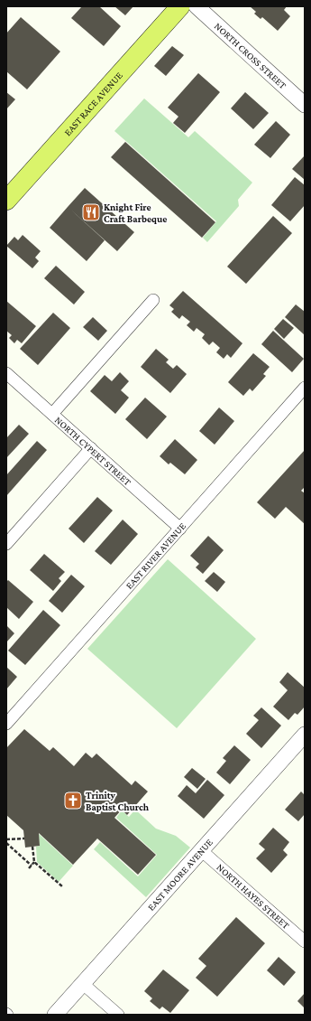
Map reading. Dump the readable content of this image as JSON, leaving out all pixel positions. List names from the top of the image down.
{
  "streets": {
    "main road": ["EAST RACE AVENUE"],
    "street": [
      "NORTH CROSS STREET",
      "NORTH CYPERT STREET",
      "EAST RIVER AVENUE",
      "EAST MOORE AVENUE",
      "NORTH HAYES STREET"
    ]
  },
  "crossings": [
    ["NORTH CYPERT STREET", "EAST RIVER AVENUE"],
    ["EAST MOORE AVENUE", "NORTH HAYES STREET"]
  ],
  "places": {
    "restaurant": ["Knight Fire Craft Barbeque"],
    "church": ["Trinity Baptist Church"]
  }
}
